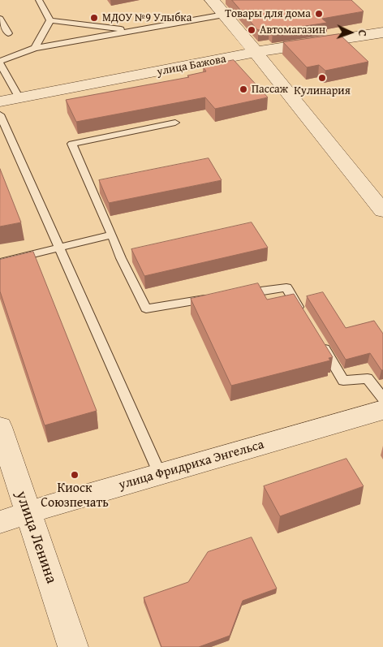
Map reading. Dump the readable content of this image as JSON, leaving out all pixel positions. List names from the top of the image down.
{
  "streets": {
    "street": ["улица Бажова", "улица Фридриха Энгельса", "улица Ленина"]
  },
  "crossings": [
    ["улица Фридриха Энгельса", "улица Ленина"]
  ],
  "places": [
    "Товары для дома",
    "МДОУ №9 Улыбка",
    "Автомагазин",
    "Кулинария",
    "Пассаж",
    "Киоск Союзпечать"
  ],
  "north": "right"
}
